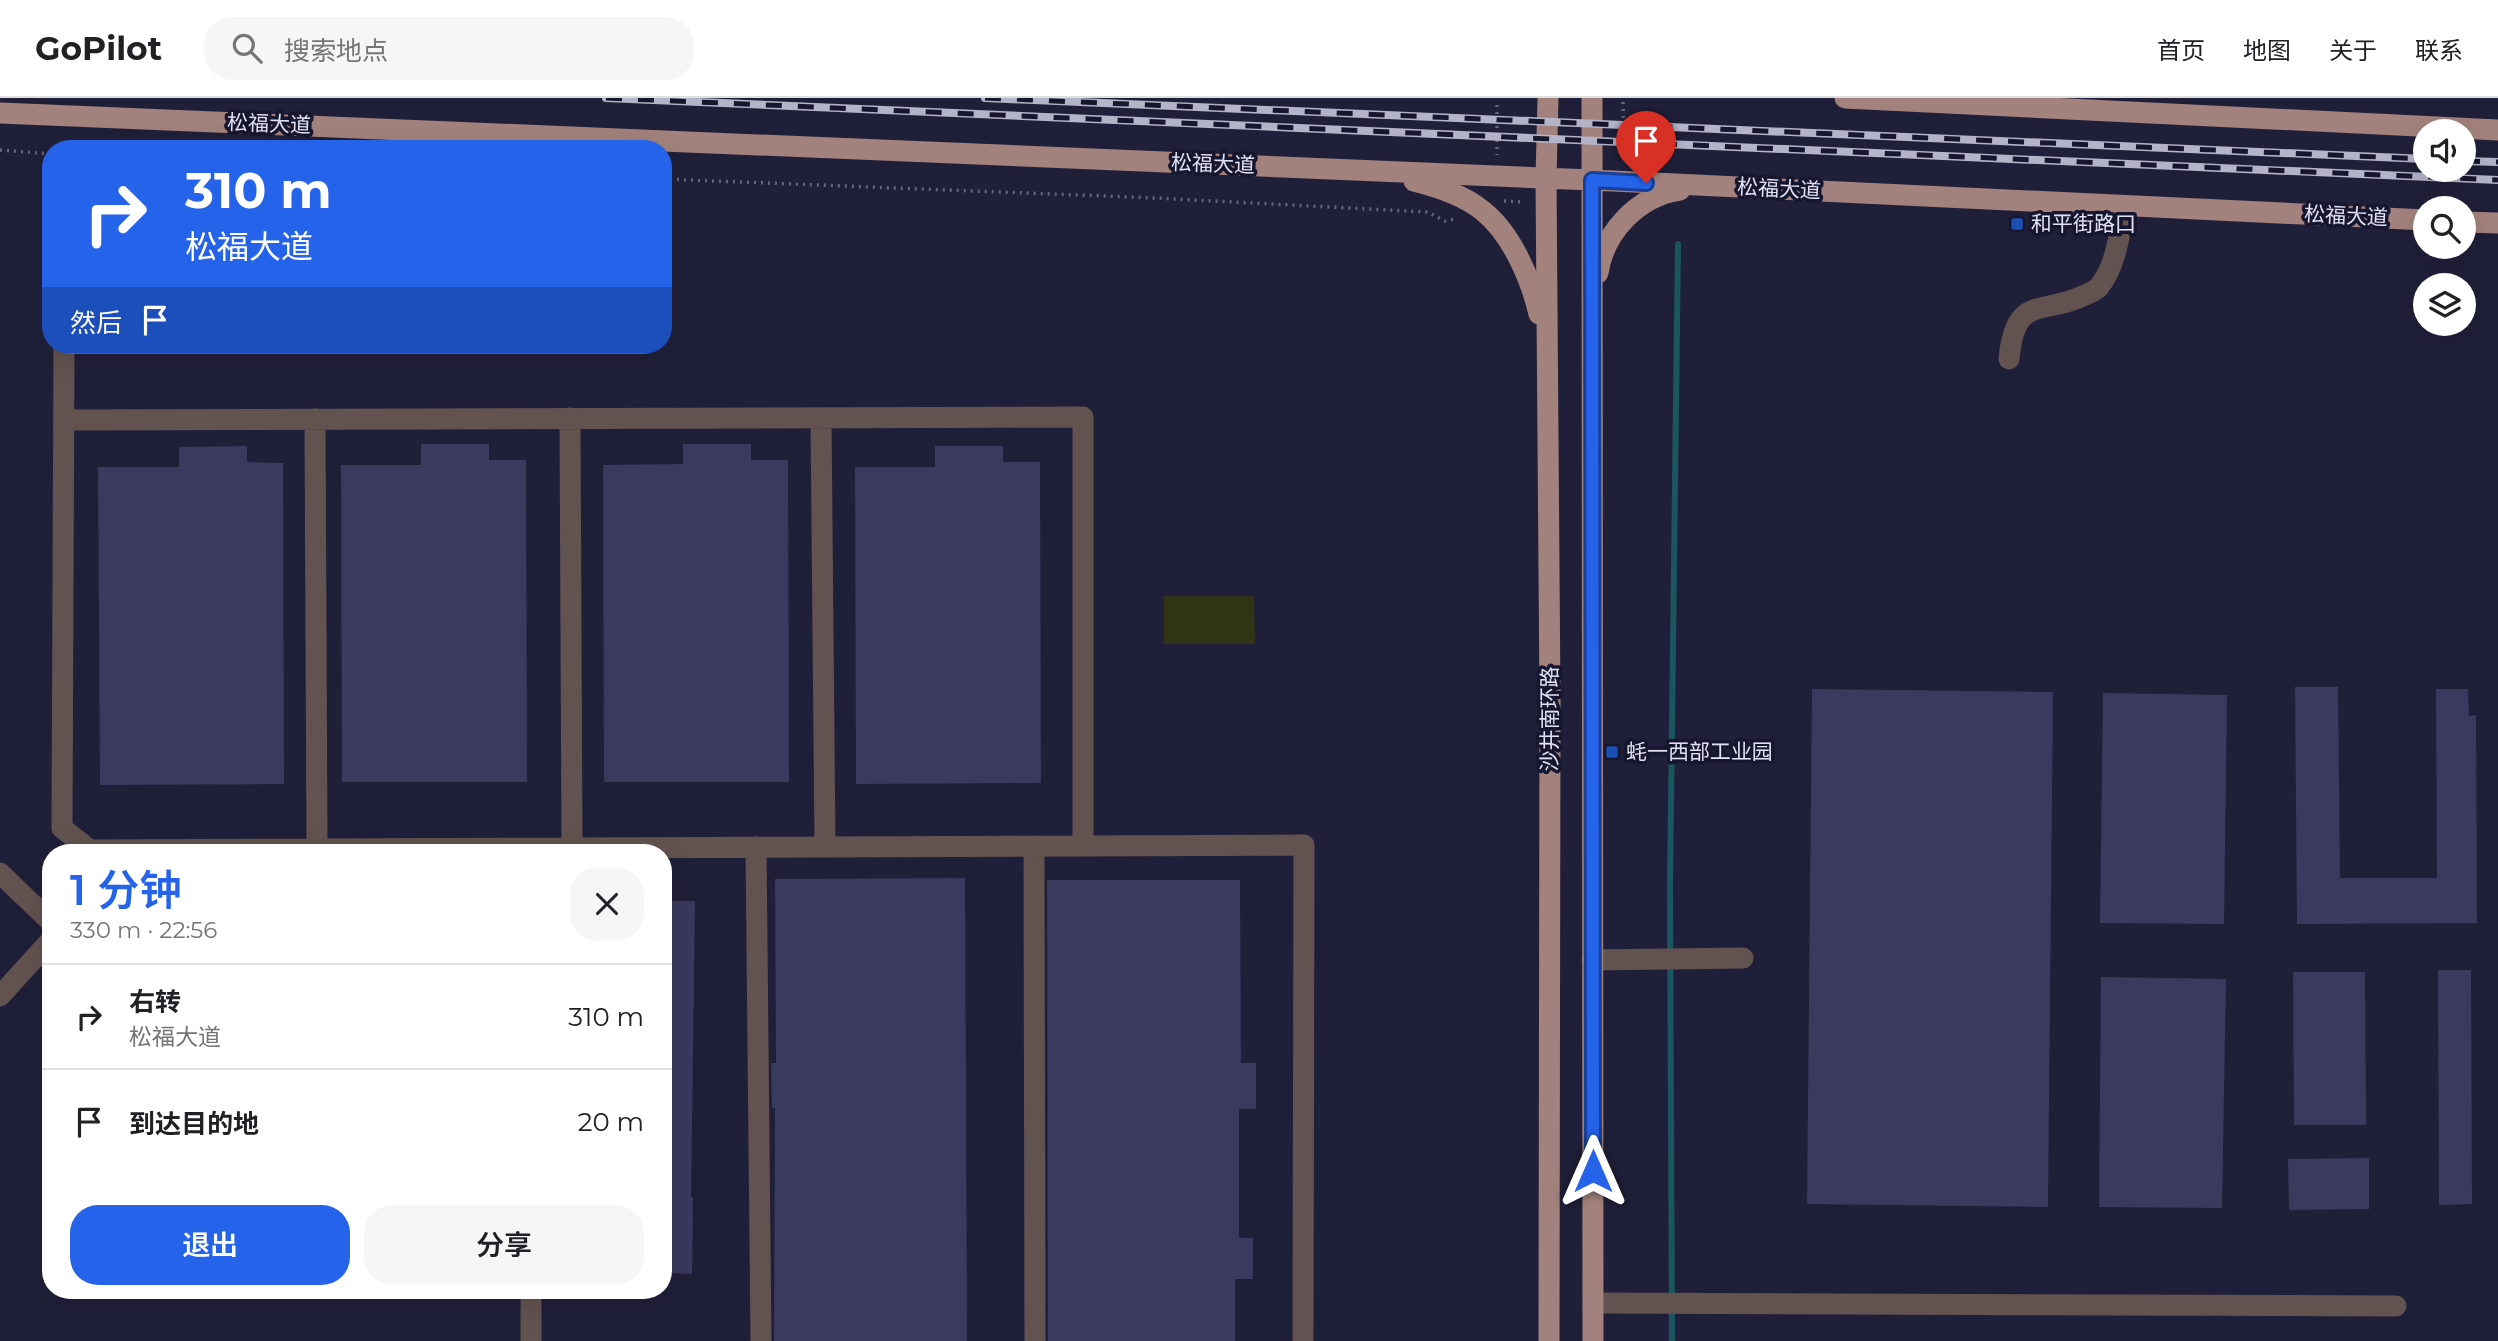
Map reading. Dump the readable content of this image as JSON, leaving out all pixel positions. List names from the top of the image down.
{
  "streets": {
    "main road": ["松福大道", "沙井南环路"]
  },
  "crossings": [
    ["松福大道", "沙井南环路"]
  ],
  "places": {
    "transit": ["和平街路口", "蚝一西部工业园"]
  },
  "page": {
    "header": "GoPilot",
    "search": "搜索地点",
    "nav": [
      "首页",
      "地图",
      "关于",
      "联系"
    ],
    "turn": ["310 m", "松福大道"],
    "then": "然后",
    "heading": ["1 分钟", "330 m · 22:56"],
    "list": [
      {
        "name": "右转",
        "note": "松福大道",
        "value": "310 m"
      },
      {
        "name": "到达目的地",
        "value": "20 m"
      }
    ],
    "buttons": ["退出", "分享"]
  }
}
